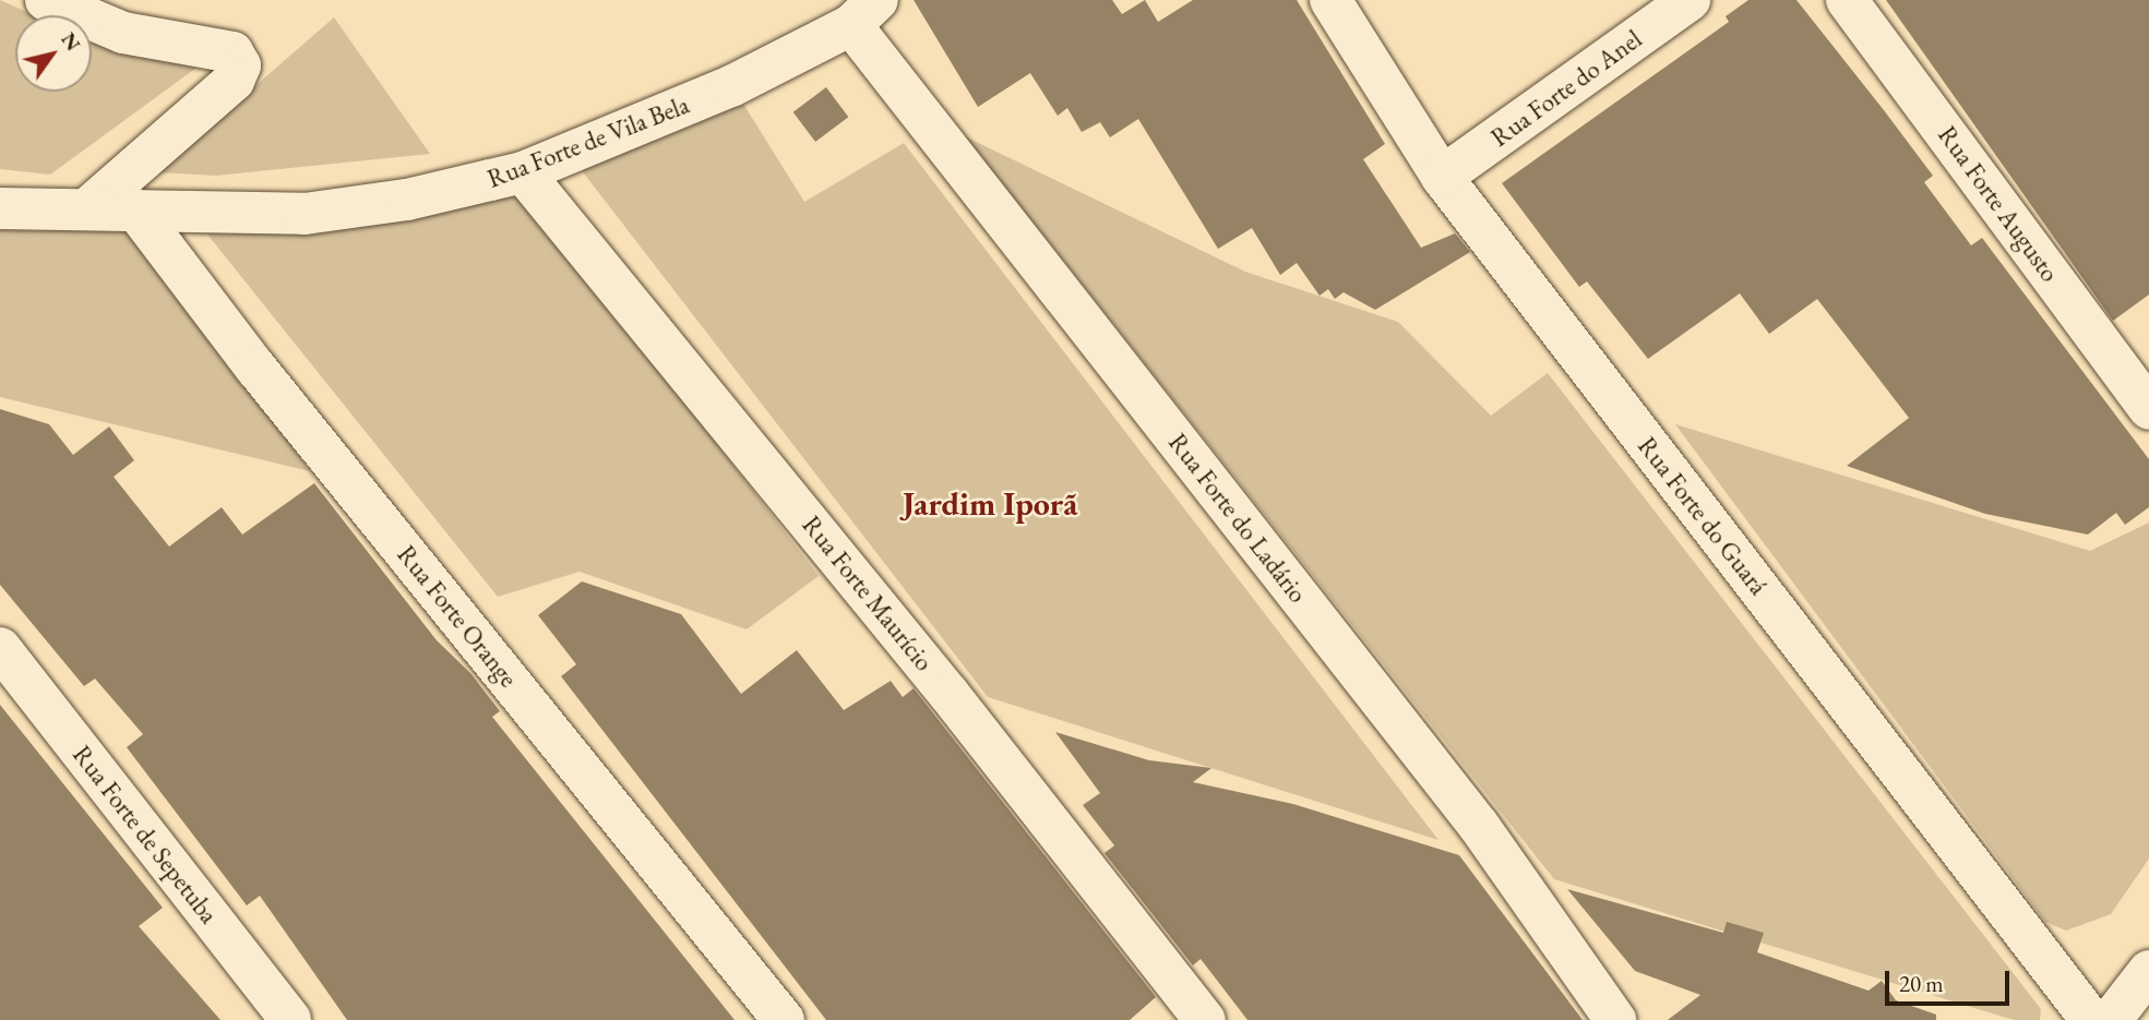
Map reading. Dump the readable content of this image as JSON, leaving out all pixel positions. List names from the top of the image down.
{
  "streets": {
    "street": [
      "Rua Forte do Anel",
      "Rua Forte de Vila Bela",
      "Rua Forte Augusto",
      "Rua Forte do Guará",
      "Rua Forte do Ladário",
      "Rua Forte Maurício",
      "Rua Forte Orange",
      "Rua Forte de Sepetuba"
    ]
  },
  "crossings": [
    ["Rua Forte do Anel", "Rua Forte do Guará"],
    ["Rua Forte de Vila Bela", "Rua Forte do Ladário"],
    ["Rua Forte de Vila Bela", "Rua Forte Maurício"],
    ["Rua Forte de Vila Bela", "Rua Forte Orange"]
  ],
  "districts": ["Jardim Iporã"],
  "scale_bar": "20 m",
  "north": "top right"
}
